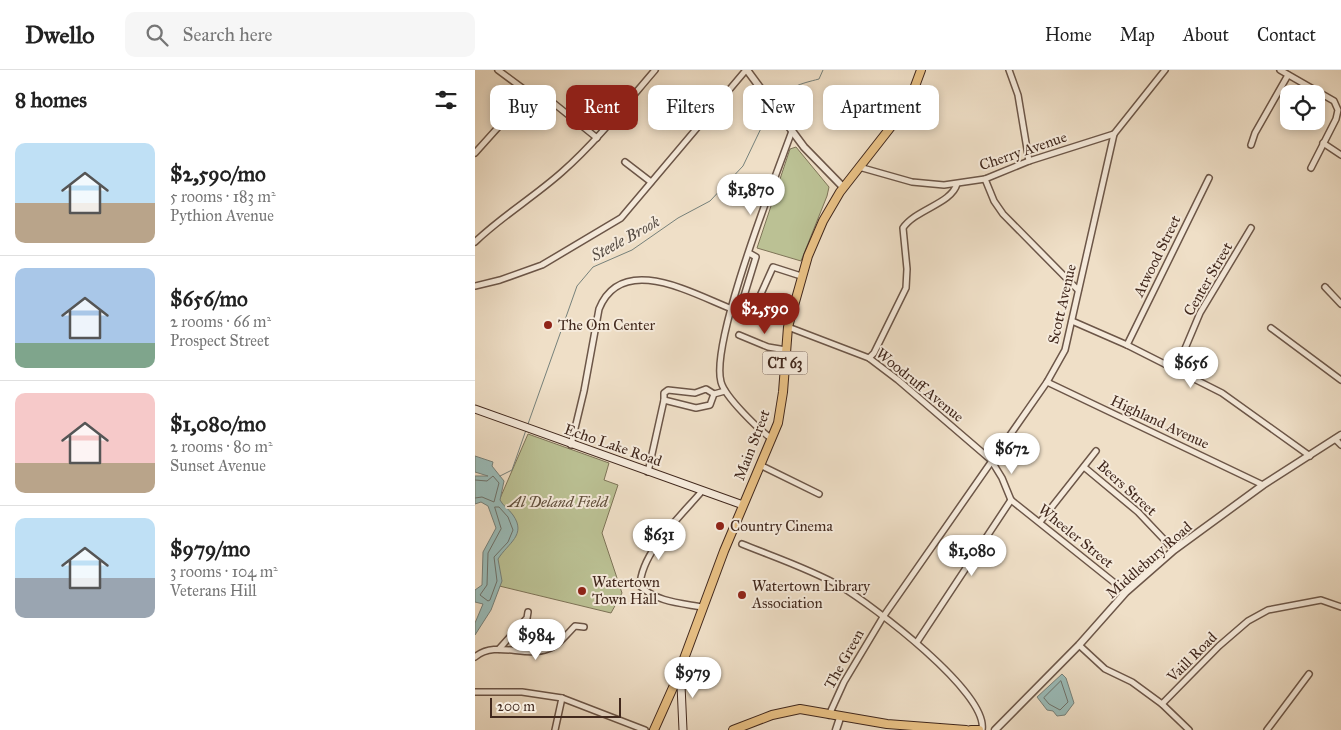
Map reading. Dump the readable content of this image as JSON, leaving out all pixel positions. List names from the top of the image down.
{
  "streets": {
    "main road": ["CT 63", "Echo Lake Road", "Main Street"],
    "street": [
      "Cherry Avenue",
      "Atwood Street",
      "Center Street",
      "Scott Avenue",
      "Woodruff Avenue",
      "Highland Avenue",
      "Beers Street",
      "Wheeler Street",
      "Middlebury Road",
      "Vaill Road",
      "The Green"
    ]
  },
  "crossings": [
    ["Cherry Avenue", "Scott Avenue"],
    ["Cherry Avenue", "Main Street"],
    ["Scott Avenue", "Woodruff Avenue"],
    ["Scott Avenue", "Highland Avenue"],
    ["Woodruff Avenue", "Main Street"],
    ["Woodruff Avenue", "Wheeler Street"],
    ["Highland Avenue", "Middlebury Road"],
    ["Echo Lake Road", "Main Street"],
    ["Beers Street", "Middlebury Road"],
    ["Wheeler Street", "Middlebury Road"]
  ],
  "water": ["Steele Brook"],
  "parks": ["Al Deland Field"],
  "places": [
    "The Om Center",
    "Country Cinema",
    "Watertown Town Hall",
    "Watertown Library Association"
  ],
  "scale_bar": "200 m",
  "page": {
    "header": "Dwello",
    "search": "Search here",
    "nav": [
      "Home",
      "Map",
      "About",
      "Contact"
    ],
    "heading": "8 homes",
    "chip": [
      "Buy",
      "Rent",
      "Filters",
      "New",
      "Apartment"
    ],
    "list": [
      {
        "name": "$2,590/mo",
        "note": "5 rooms · 183 m² · Pythion Avenue"
      },
      {
        "name": "$656/mo",
        "note": "2 rooms · 66 m² · Prospect Street"
      },
      {
        "name": "$1,080/mo",
        "note": "2 rooms · 80 m² · Sunset Avenue"
      },
      {
        "name": "$979/mo",
        "note": "3 rooms · 104 m² · Veterans Hill"
      }
    ],
    "price": [
      "$1,870",
      "$2,590",
      "$656",
      "$672",
      "$631",
      "$1,080",
      "$984",
      "$979"
    ],
    "scale": "200 m"
  }
}
